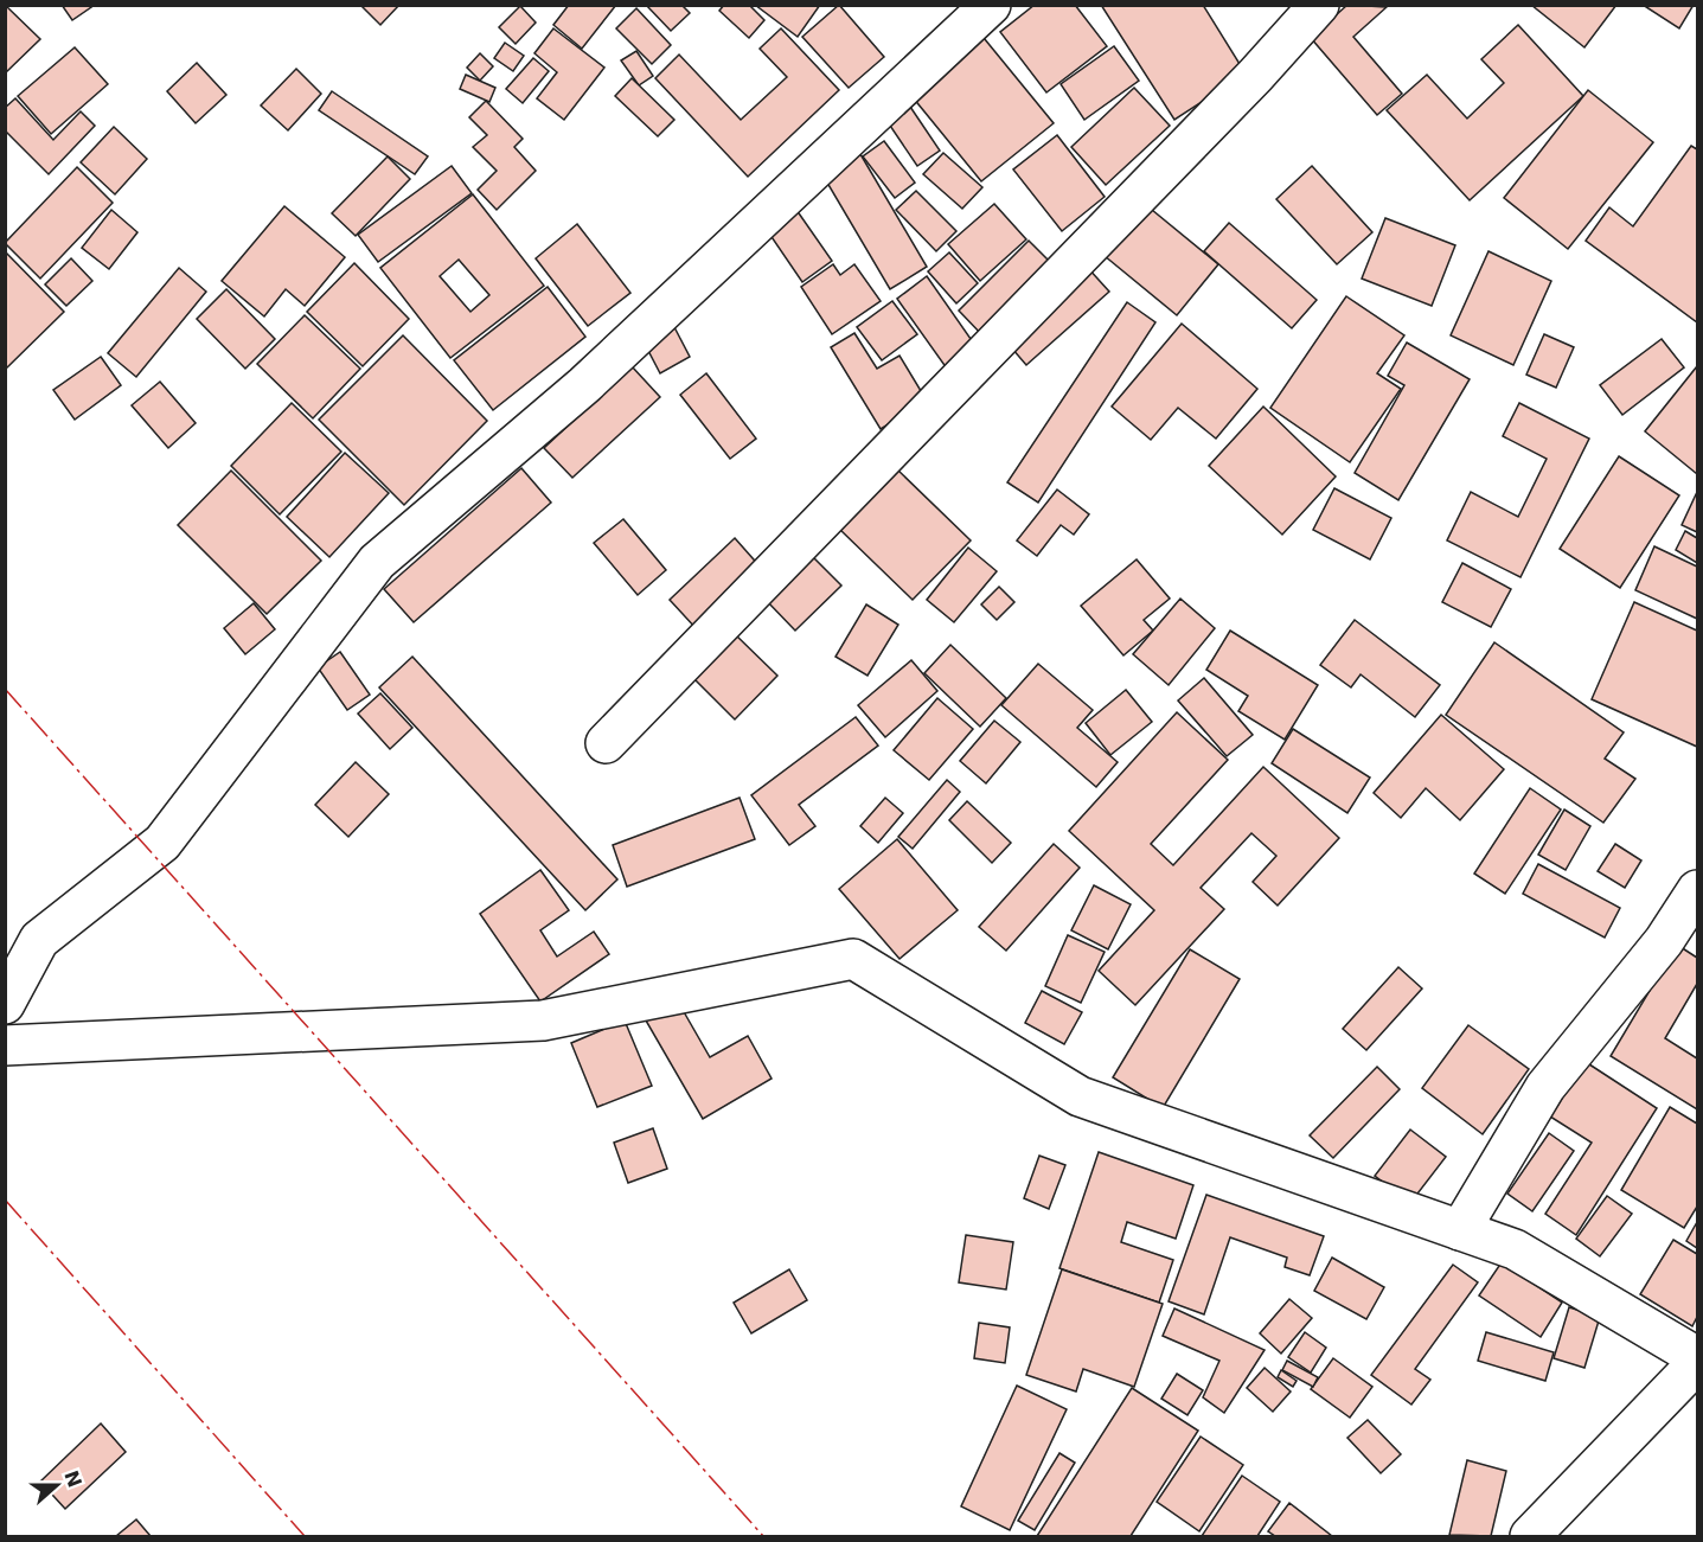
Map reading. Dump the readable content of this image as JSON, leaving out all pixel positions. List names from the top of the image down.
{
  "north": "right"
}
